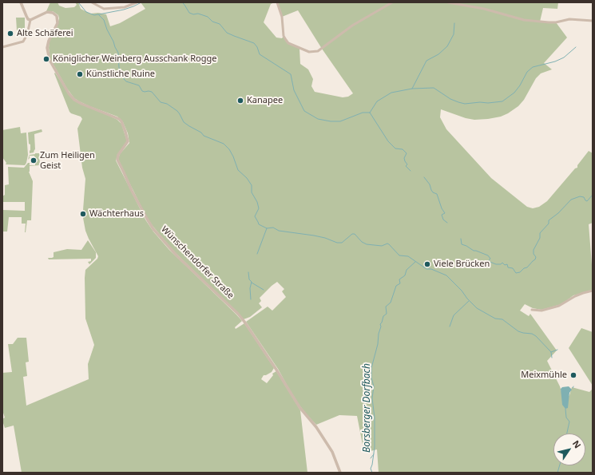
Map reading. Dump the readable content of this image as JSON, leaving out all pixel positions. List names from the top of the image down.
{
  "streets": {
    "street": ["Wünschendorfer Straße"]
  },
  "water": ["Borsberger Dorfbach"],
  "places": [
    "Alte Schäferei",
    "Königlicher Weinberg Ausschank Rogge",
    "Künstliche Ruine",
    "Kanapee",
    "Zum Heiligen Geist",
    "Wächterhaus",
    "Viele Brücken",
    "Meixmühle"
  ],
  "north": "top right"
}
